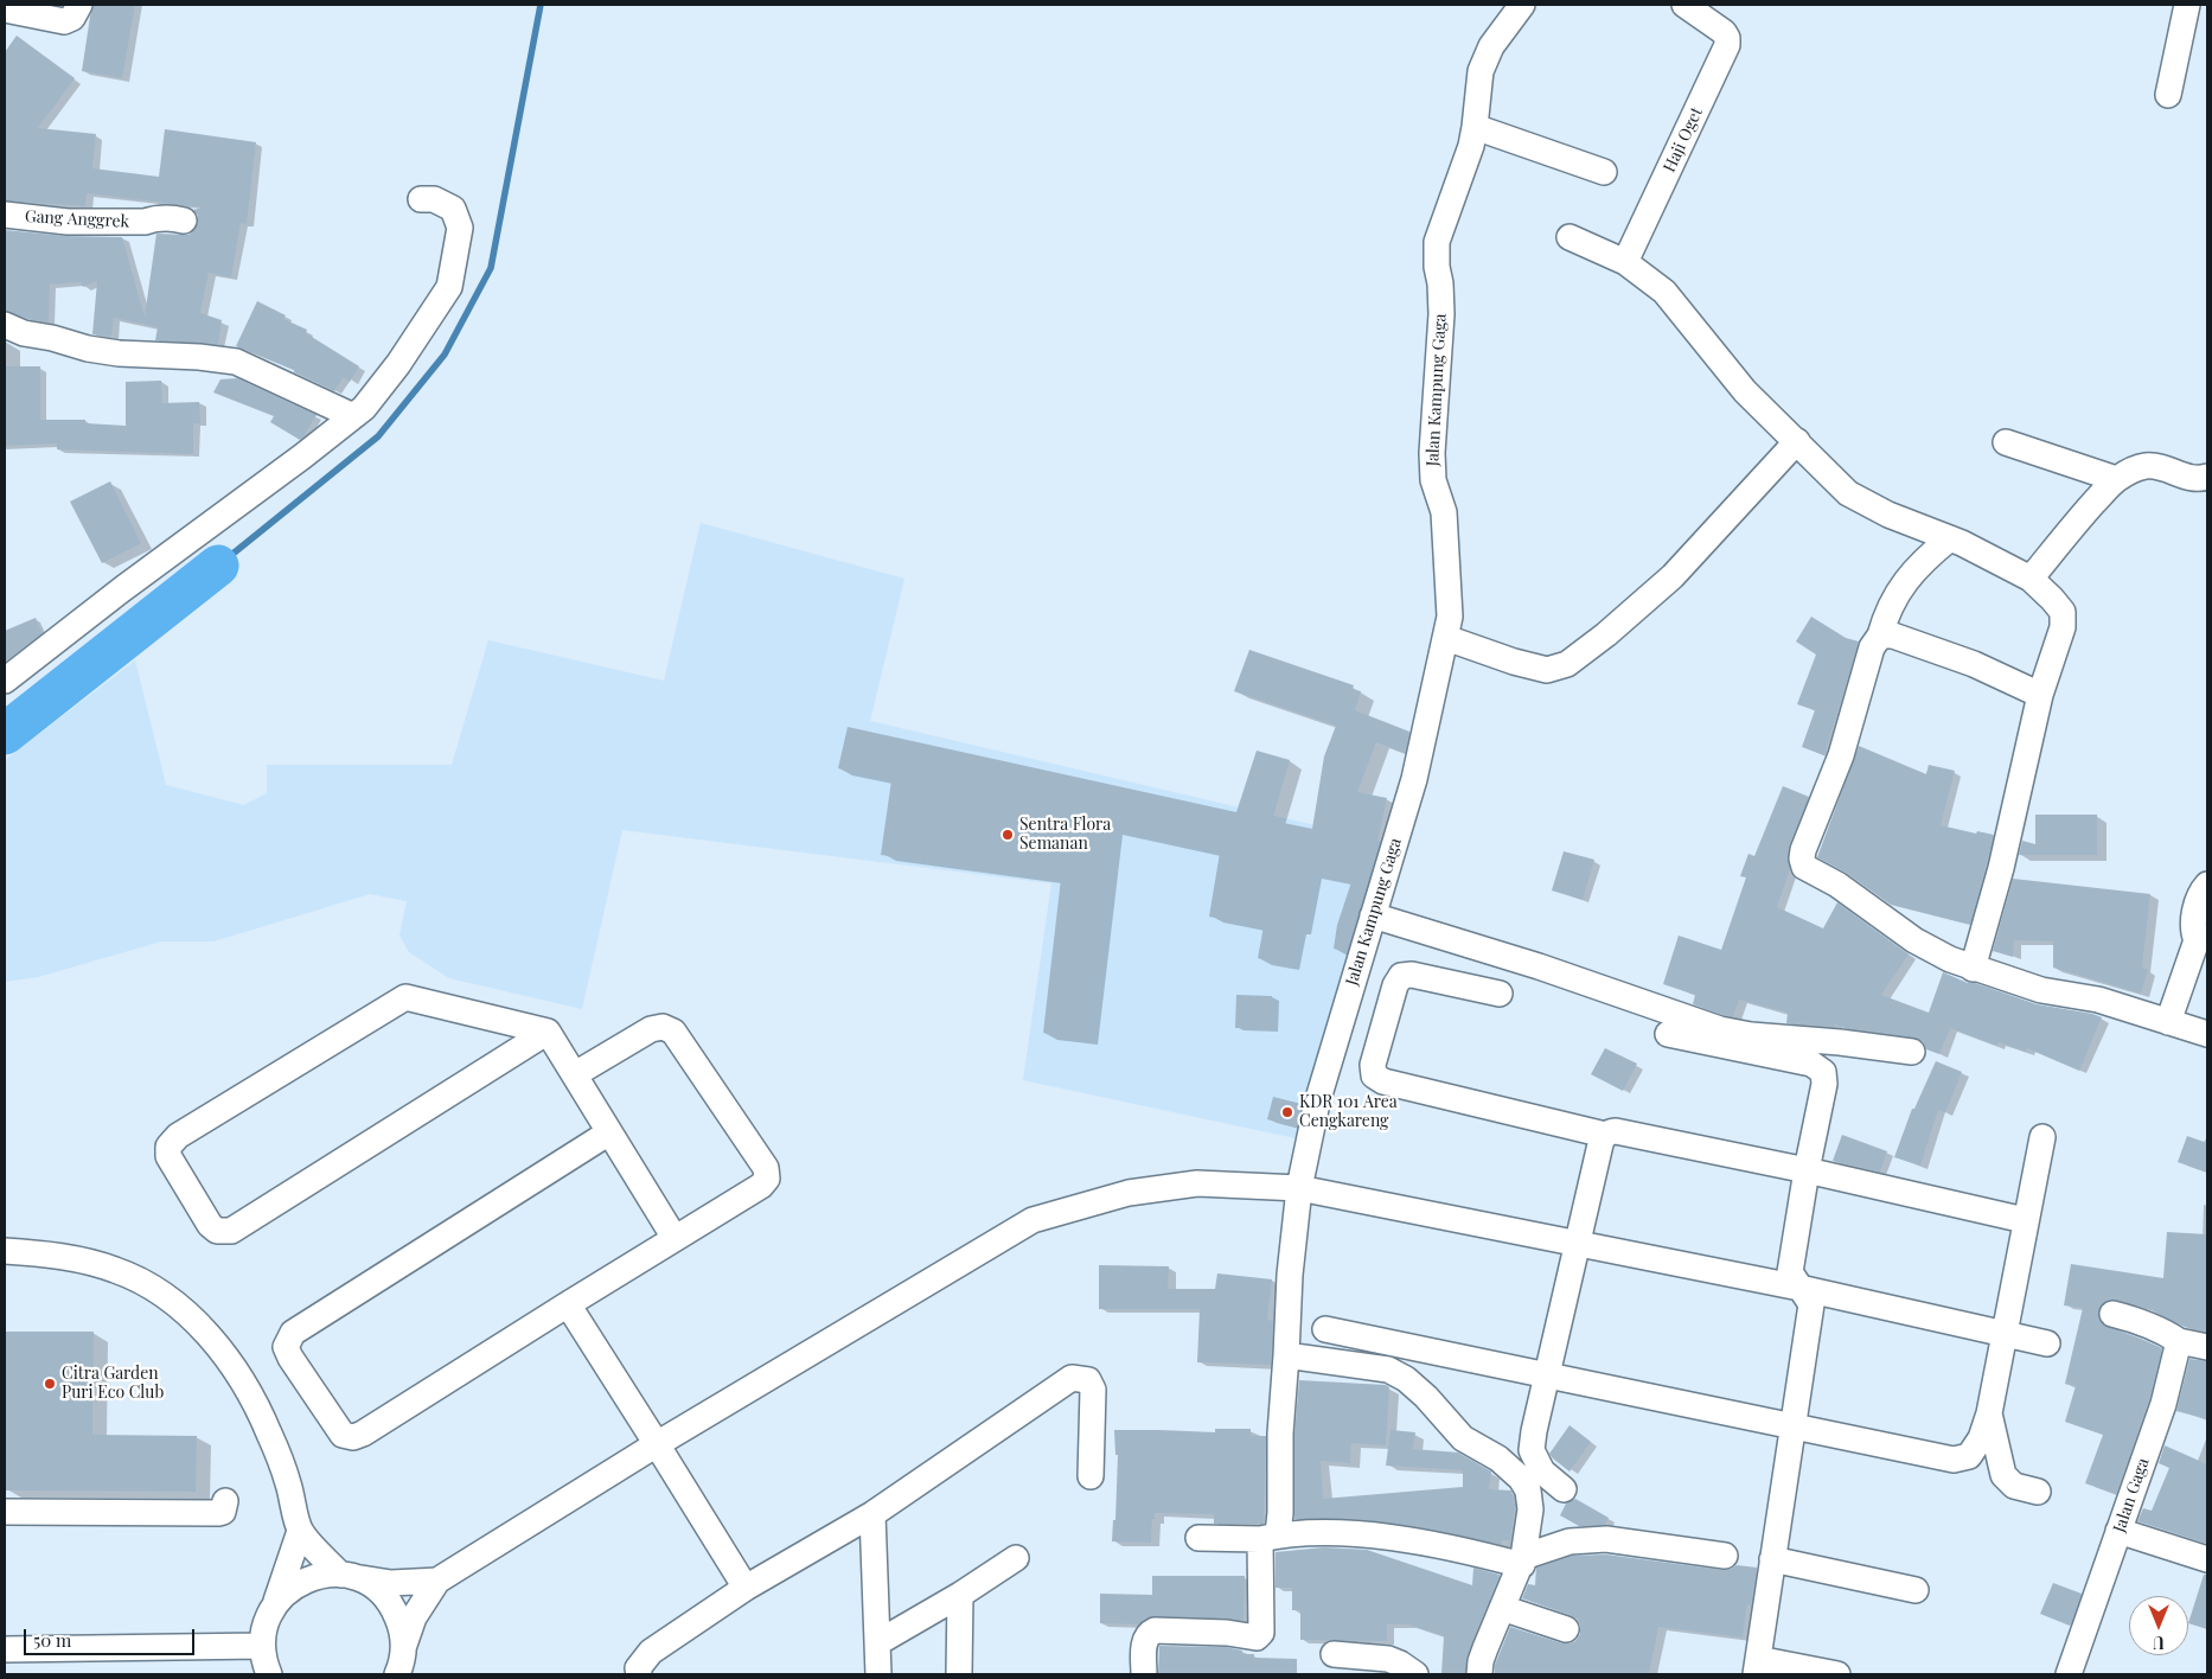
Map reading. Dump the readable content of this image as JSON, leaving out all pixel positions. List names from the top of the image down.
{
  "streets": {
    "street": [
      "Haji Oget",
      "Gang Anggrek",
      "Jalan Kampung Gaga",
      "Jalan Gaga"
    ]
  },
  "places": ["Sentra Flora Semanan", "KDR 101 Area Cengkareng", "Citra Garden Puri Eco Club"],
  "scale_bar": "50 m",
  "north": "bottom"
}
